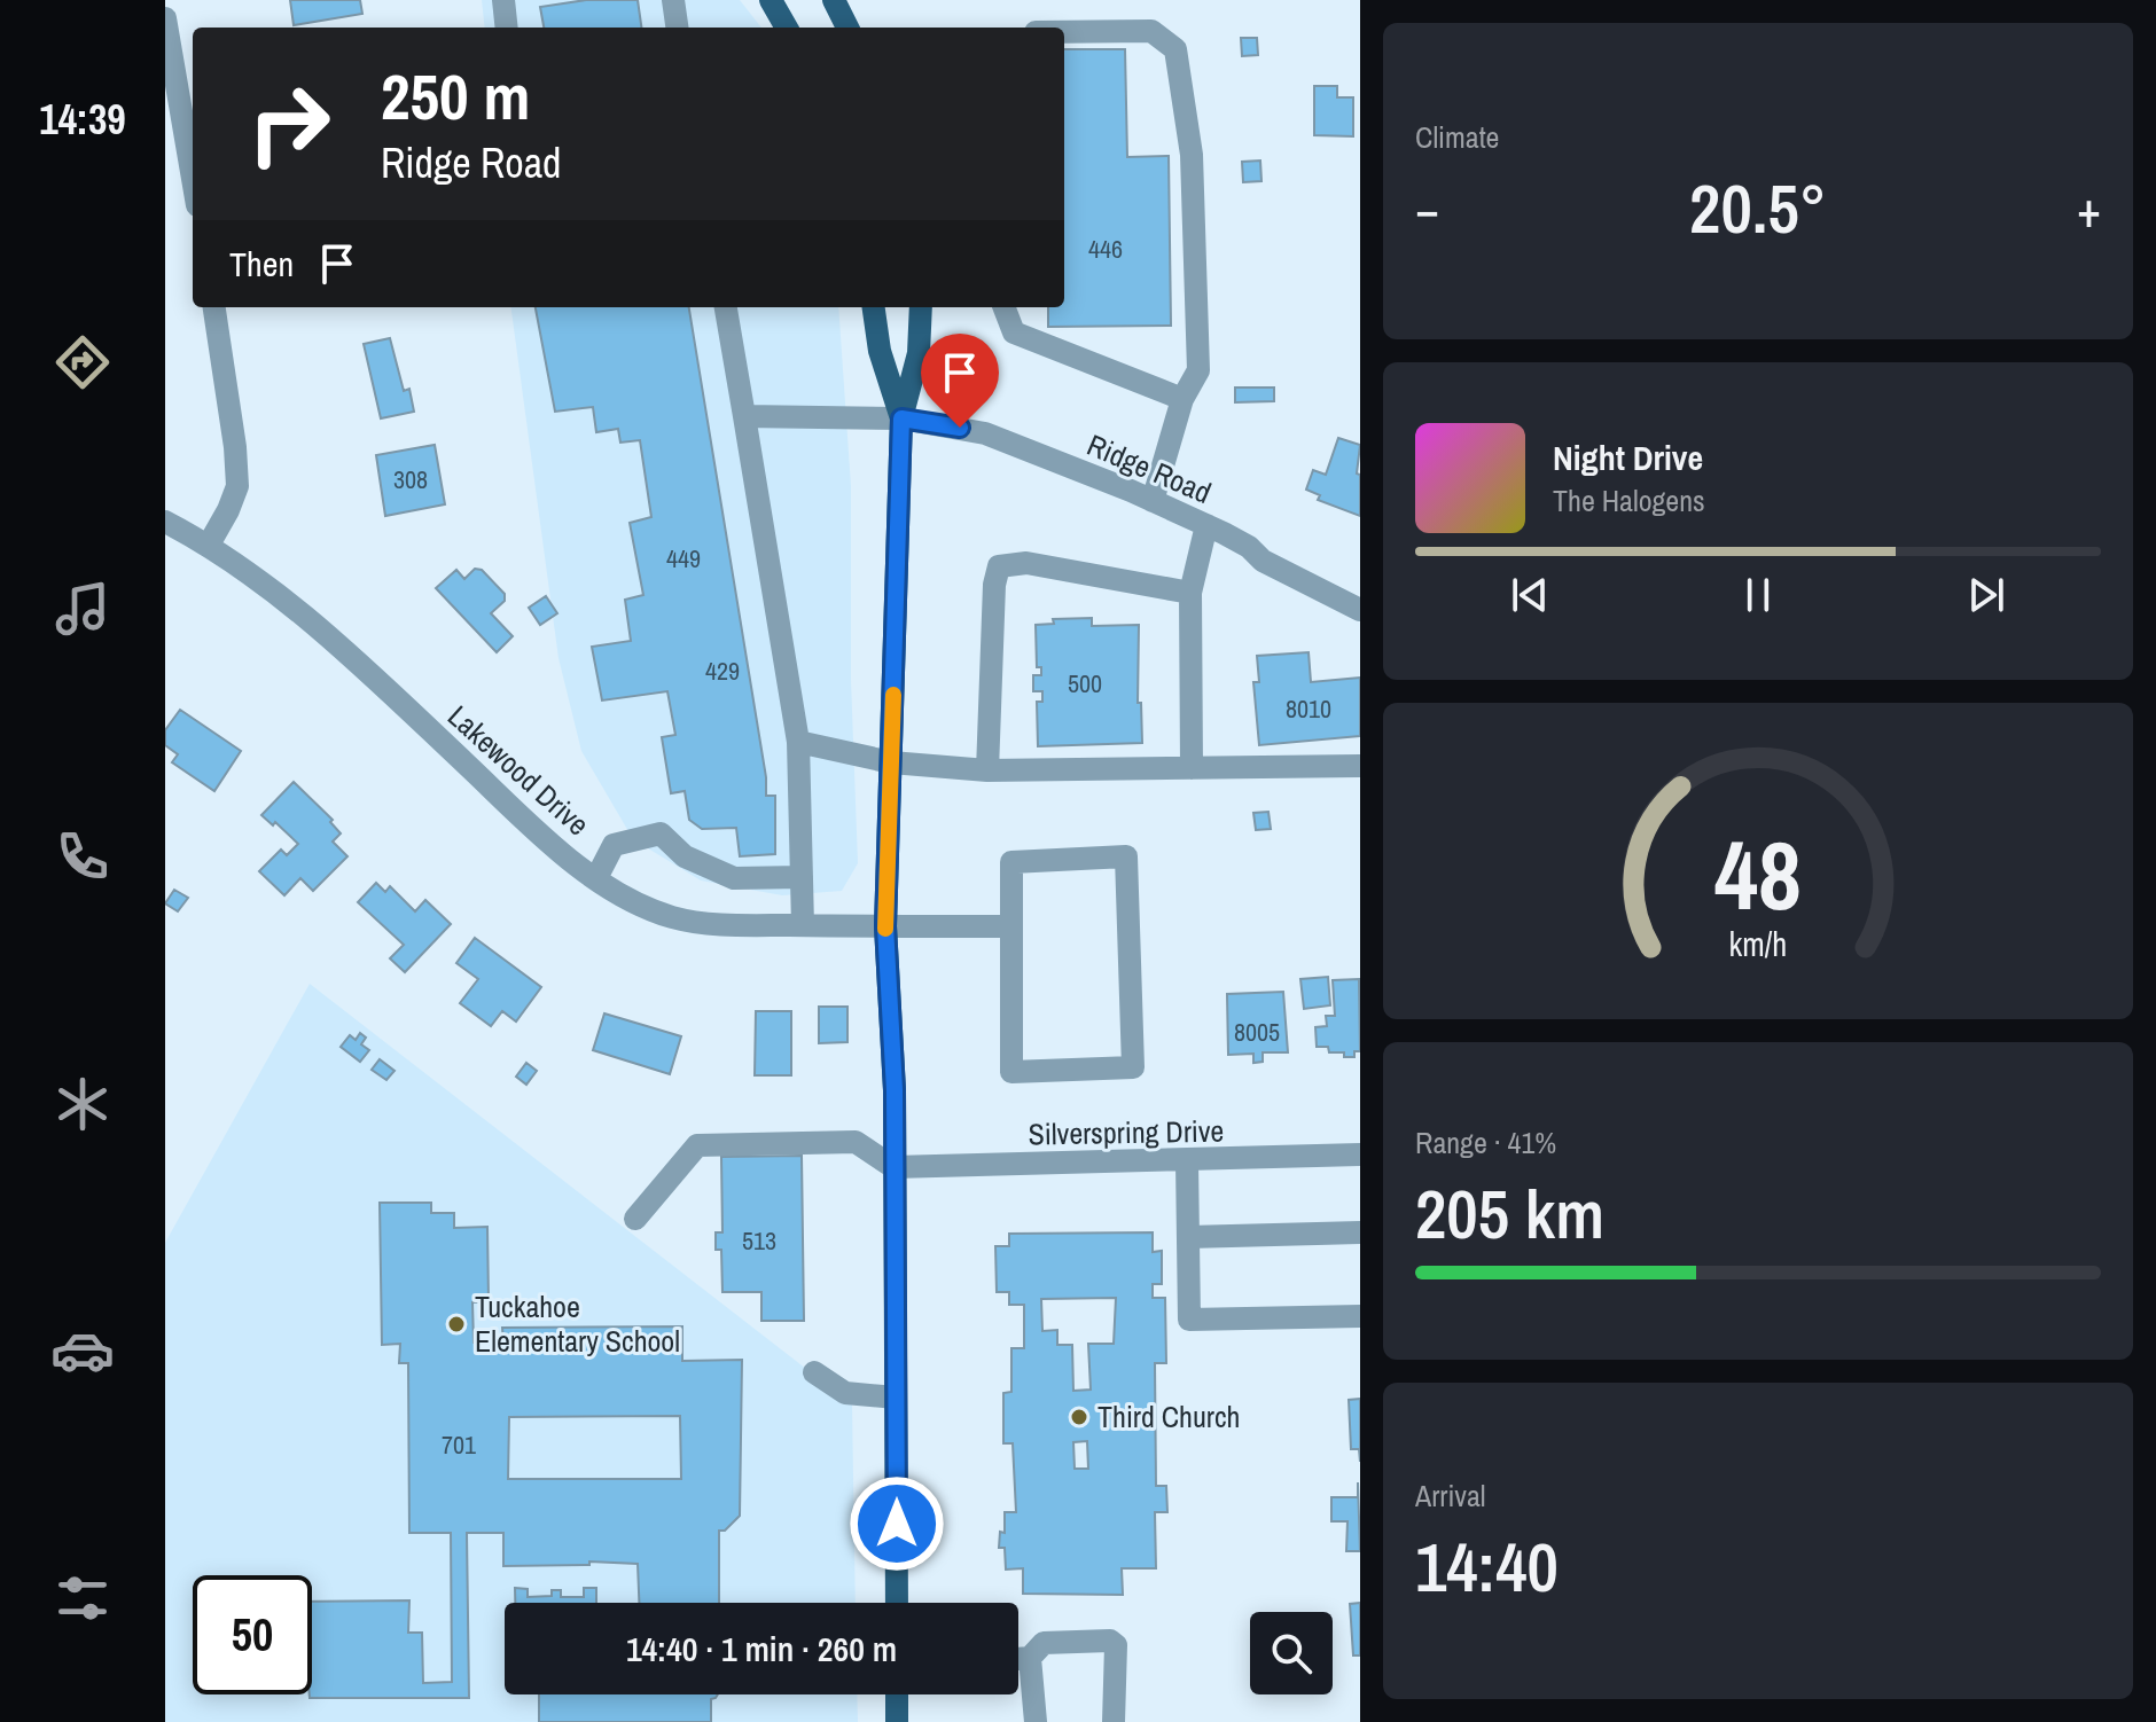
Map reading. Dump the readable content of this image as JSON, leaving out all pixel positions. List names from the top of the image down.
{
  "streets": {
    "street": ["Ridge Road", "Lakewood Drive", "Silverspring Drive"]
  },
  "places": ["Tuckahoe Elementary School", "Third Church"],
  "house_numbers": [
    "446",
    "308",
    "449",
    "429",
    "500",
    "8010",
    "8005",
    "513",
    "701"
  ],
  "page": {
    "tabs": "14:39",
    "tile": [
      "Climate",
      ["Range · 41%", "205 km"],
      ["Arrival", "14:40"]
    ],
    "turn": ["250 m", "Ridge Road"],
    "heat": ["−", "20.5°", "+"],
    "then": "Then",
    "song": ["Night Drive", "The Halogens"],
    "limit": "50",
    "trip": "14:40 · 1 min · 260 m",
    "gauge": ["48", "km/h"]
  }
}
